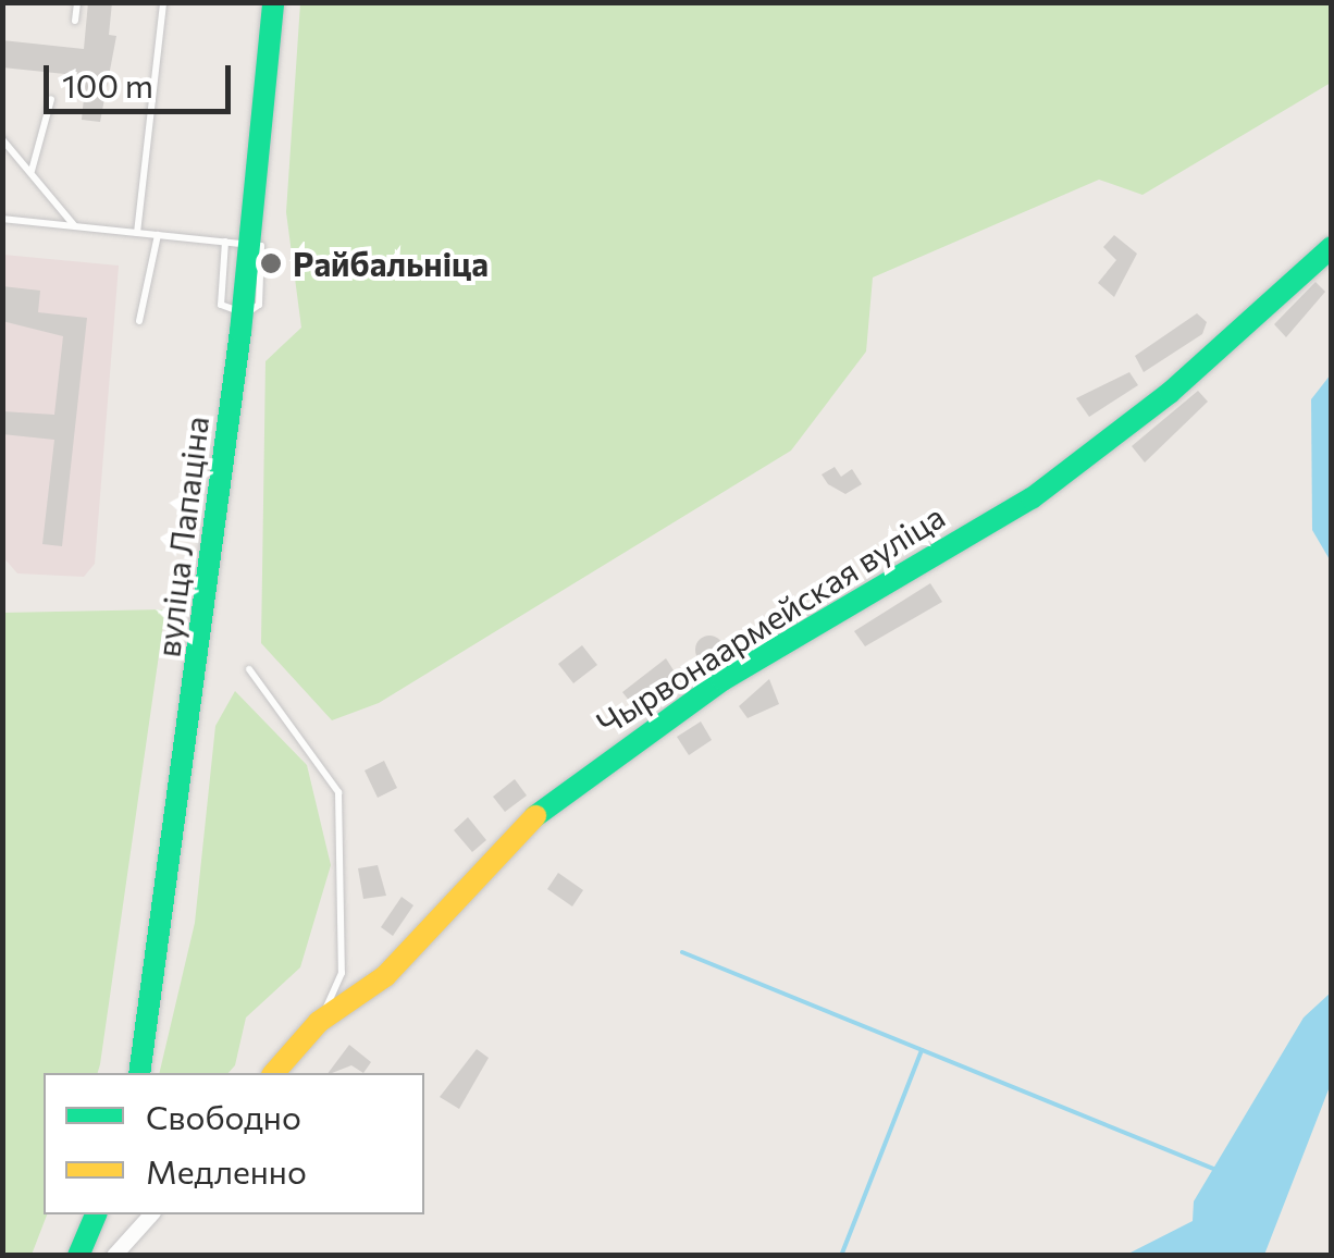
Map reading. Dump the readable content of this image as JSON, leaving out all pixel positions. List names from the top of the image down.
{
  "streets": {
    "street": ["вуліца Лапаціна", "Чырвонаармейская вуліца"]
  },
  "places": ["Райбальніца"],
  "legend": ["Свободно", "Медленно"],
  "scale_bar": "100 m"
}
